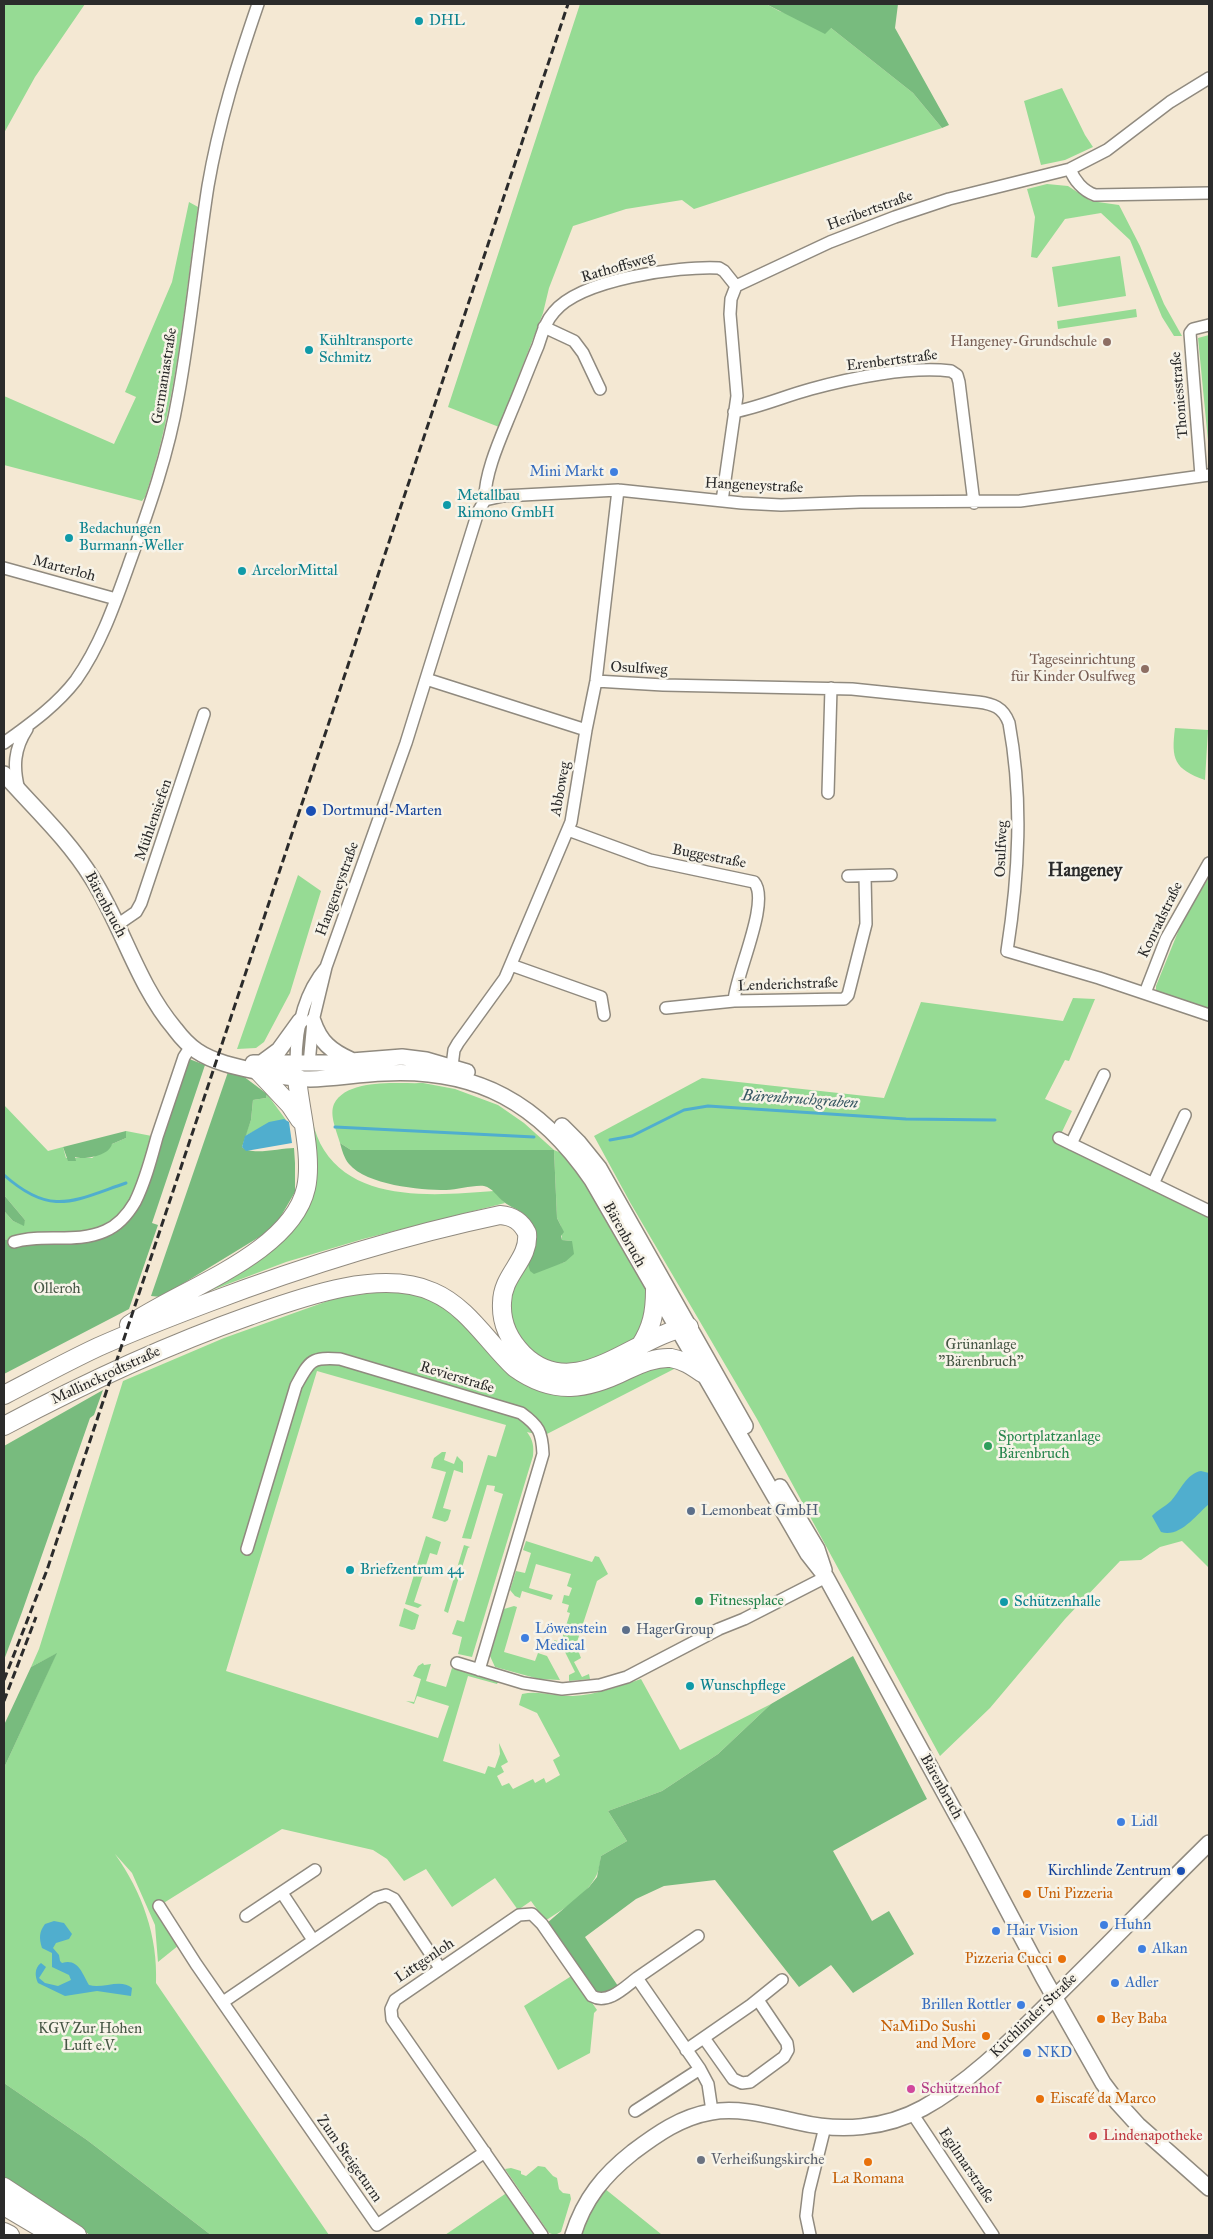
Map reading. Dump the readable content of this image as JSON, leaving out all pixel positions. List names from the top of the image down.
{
  "streets": {
    "highway": ["Mallinckrodtstraße"],
    "main road": ["Bärenbruch", "Kirchlinder Straße"],
    "street": [
      "Heribertstraße",
      "Rathoffsweg",
      "Erenbertstraße",
      "Germaniastraße",
      "Thoniesstraße",
      "Hangeneystraße",
      "Marterloh",
      "Osulfweg",
      "Abboweg",
      "Mühlensiefen",
      "Buggestraße",
      "Konradstraße",
      "Lenderichstraße",
      "Revierstraße",
      "Littgenloh",
      "Zum Steigeturm",
      "Egilmarstraße"
    ]
  },
  "crossings": [
    ["Heribertstraße", "Rathoffsweg"],
    ["Rathoffsweg", "Hangeneystraße"],
    ["Erenbertstraße", "Hangeneystraße"],
    ["Germaniastraße", "Marterloh"],
    ["Germaniastraße", "Bärenbruch"],
    ["Thoniesstraße", "Hangeneystraße"],
    ["Hangeneystraße", "Abboweg"],
    ["Hangeneystraße", "Bärenbruch"],
    ["Osulfweg", "Abboweg"],
    ["Osulfweg", "Konradstraße"],
    ["Abboweg", "Buggestraße"],
    ["Abboweg", "Bärenbruch"],
    ["Mühlensiefen", "Bärenbruch"],
    ["Buggestraße", "Lenderichstraße"],
    ["Bärenbruch", "Kirchlinder Straße"],
    ["Littgenloh", "Zum Steigeturm"],
    ["Kirchlinder Straße", "Egilmarstraße"]
  ],
  "districts": ["Hangeney"],
  "water": ["Bärenbruchgraben"],
  "parks": ["Olleroh", "Grünanlage \"Bärenbruch\"", "KGV Zur Hohen Luft e.V."],
  "places": [
    "DHL",
    "Hangeney-Grundschule",
    "Kühltransporte Schmitz",
    "Mini Markt",
    "Metallbau Rimono GmbH",
    "Bedachungen Burmann-Weller",
    "ArcelorMittal",
    "Tageseinrichtung für Kinder Osulfweg",
    "Dortmund-Marten",
    "Sportplatzanlage Bärenbruch",
    "Lemonbeat GmbH",
    "Briefzentrum 44",
    "Fitnessplace",
    "Schützenhalle",
    "HagerGroup",
    "Löwenstein Medical",
    "Wunschpflege",
    "Lidl",
    "Kirchlinde Zentrum",
    "Uni Pizzeria",
    "Huhn",
    "Hair Vision",
    "Alkan",
    "Pizzeria Cucci",
    "Adler",
    "Brillen Rottler",
    "Bey Baba",
    "NaMiDo Sushi and More",
    "NKD",
    "Schützenhof",
    "Eiscafé da Marco",
    "Lindenapotheke",
    "Verheißungskirche",
    "La Romana"
  ]
}
